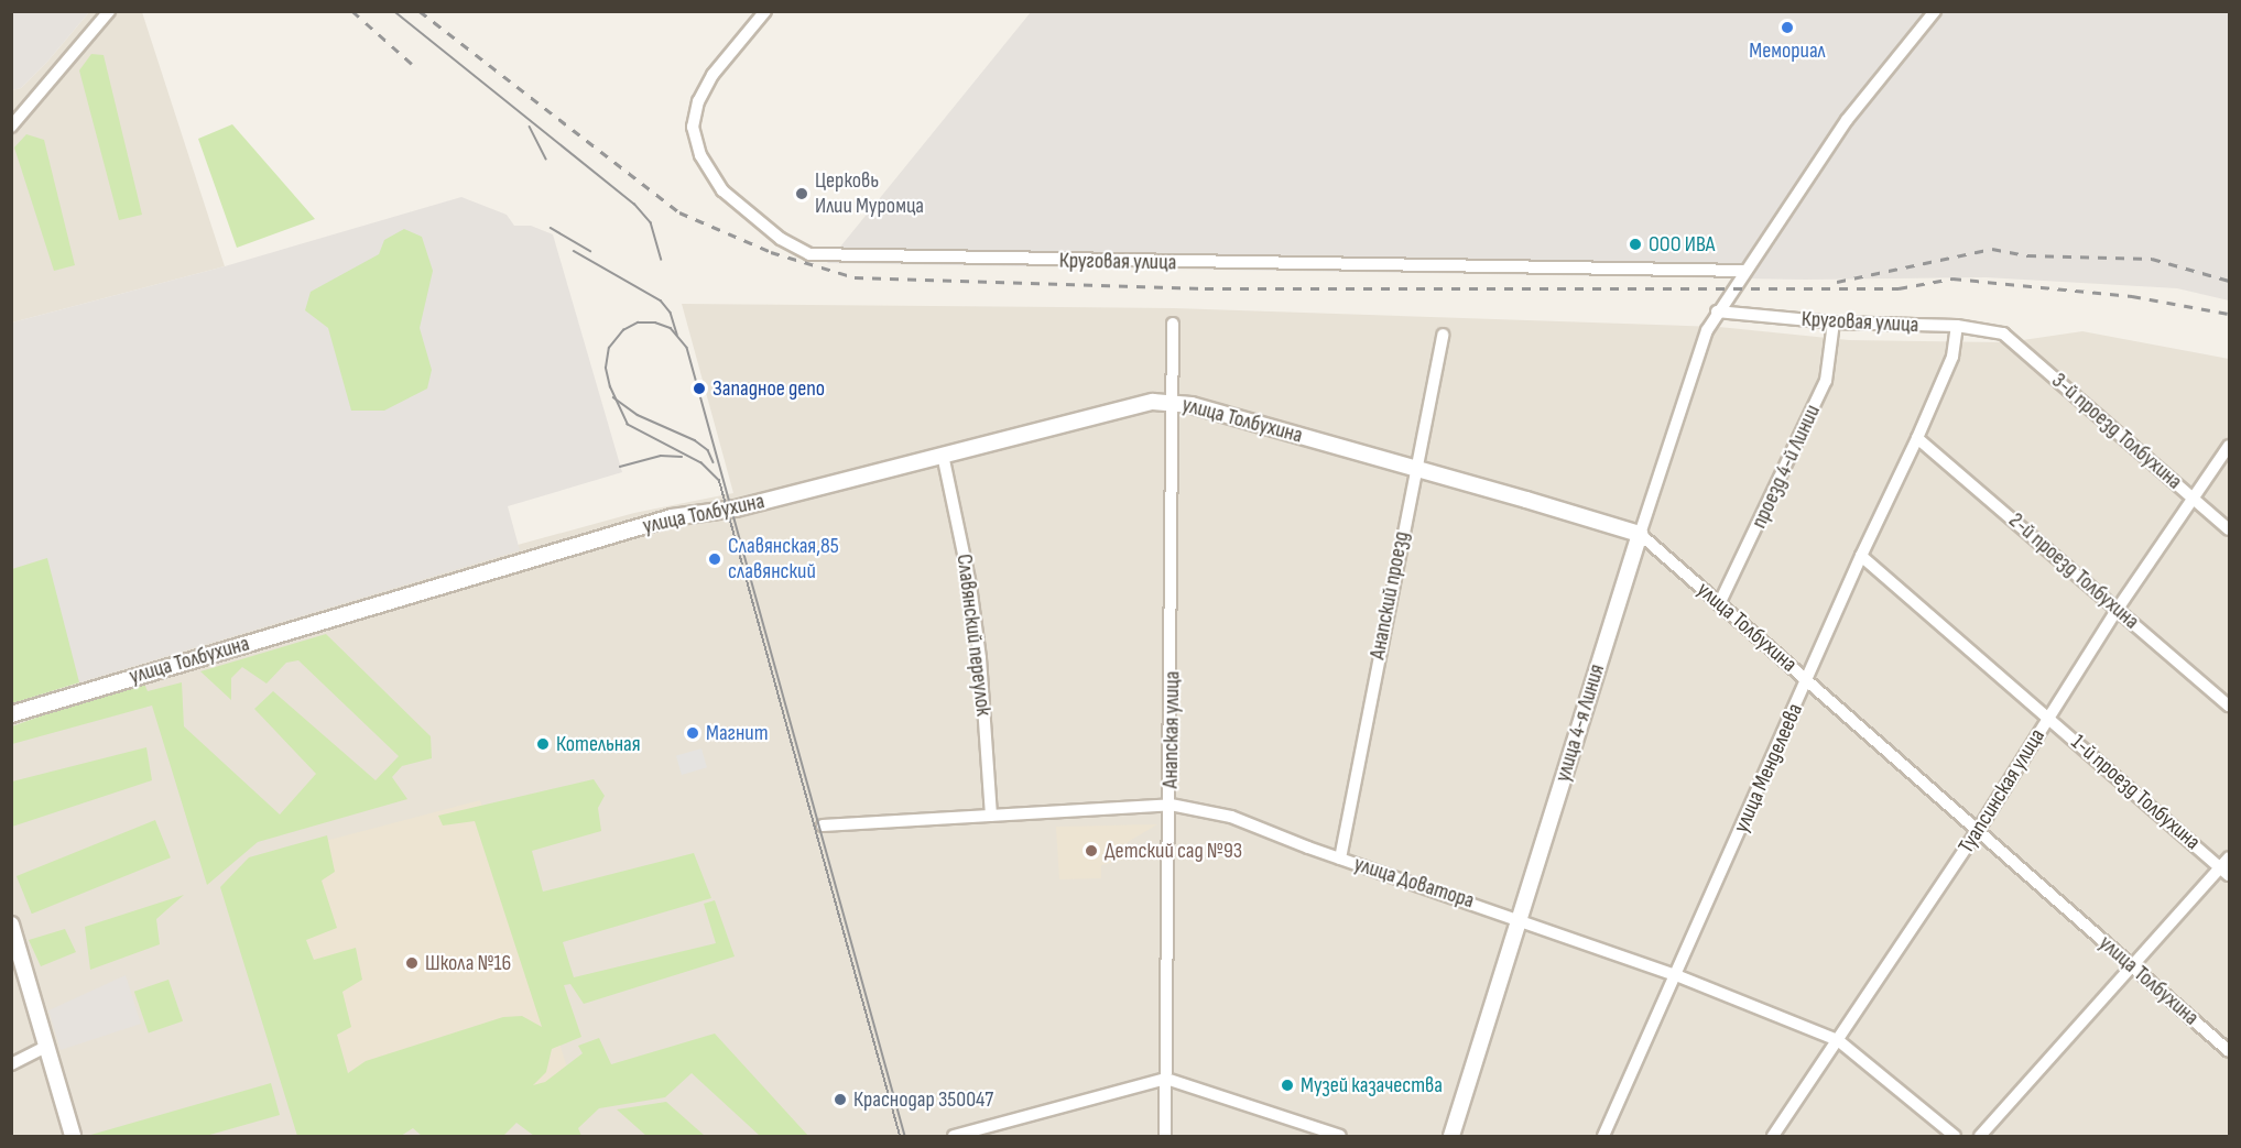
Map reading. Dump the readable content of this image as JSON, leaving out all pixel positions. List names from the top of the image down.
{
  "streets": {
    "street": [
      "Круговая улица",
      "улица Толбухина",
      "3-й проезд Толбухина",
      "проезд 4-й Линии",
      "2-й проезд Толбухина",
      "Анапский проезд",
      "Славянский переулок",
      "улица 4-я Линия",
      "Анапская улица",
      "улица Менделеева",
      "Туапсинская улица",
      "1-й проезд Толбухина",
      "улица Доватора"
    ]
  },
  "crossings": [
    ["Круговая улица", "3-й проезд Толбухина"],
    ["Круговая улица", "проезд 4-й Линии"],
    ["Круговая улица", "улица 4-я Линия"],
    ["Круговая улица", "улица Менделеева"],
    ["улица Толбухина", "проезд 4-й Линии"],
    ["улица Толбухина", "Анапский проезд"],
    ["улица Толбухина", "Славянский переулок"],
    ["улица Толбухина", "улица 4-я Линия"],
    ["улица Толбухина", "Анапская улица"],
    ["улица Толбухина", "улица Менделеева"],
    ["улица Толбухина", "Туапсинская улица"],
    ["3-й проезд Толбухина", "Туапсинская улица"],
    ["2-й проезд Толбухина", "улица Менделеева"],
    ["2-й проезд Толбухина", "Туапсинская улица"],
    ["Анапский проезд", "улица Доватора"],
    ["Славянский переулок", "улица Доватора"],
    ["улица 4-я Линия", "улица Доватора"],
    ["Анапская улица", "улица Доватора"],
    ["улица Менделеева", "1-й проезд Толбухина"],
    ["улица Менделеева", "улица Доватора"],
    ["Туапсинская улица", "1-й проезд Толбухина"],
    ["Туапсинская улица", "улица Доватора"]
  ],
  "places": [
    "Мемориал",
    "Церковь Илии Муромца",
    "ООО ИВА",
    "Западное депо",
    "Славянская,85 славянский",
    "Магнит",
    "Котельная",
    "Детский сад №93",
    "Школа №16",
    "Музей казачества",
    "Краснодар 350047"
  ]
}
